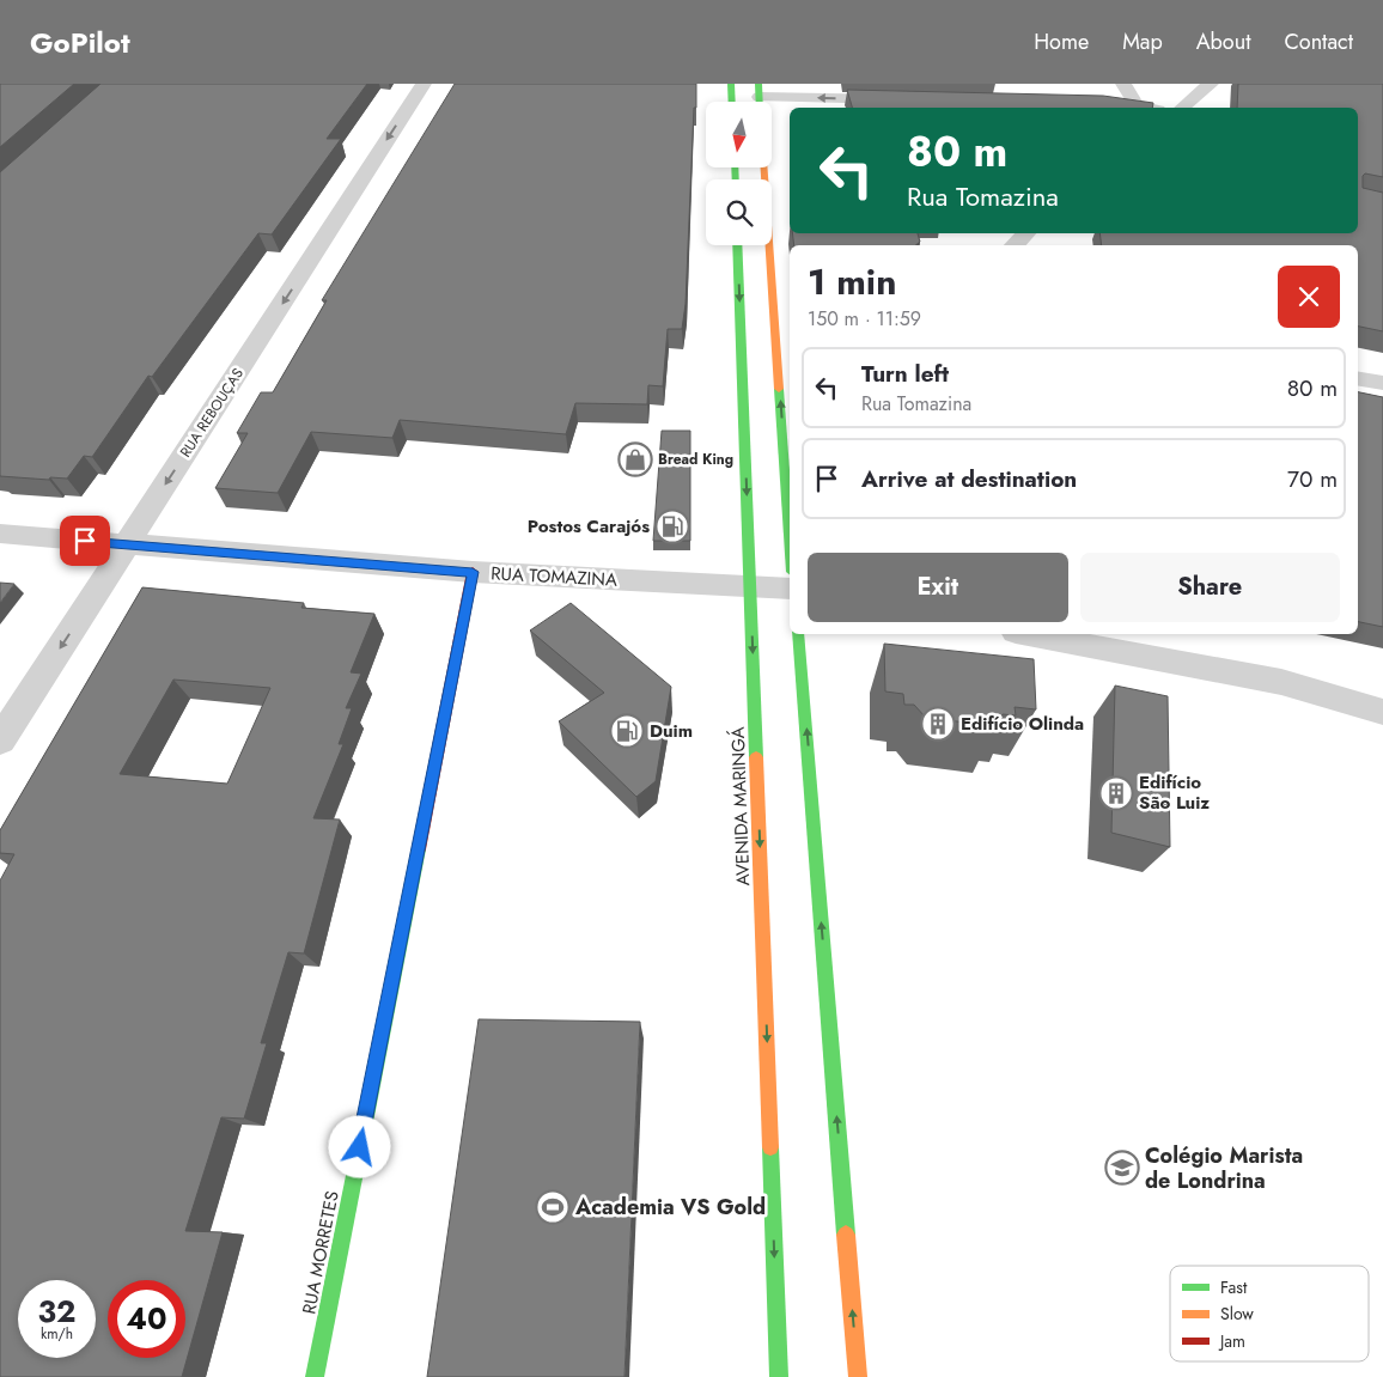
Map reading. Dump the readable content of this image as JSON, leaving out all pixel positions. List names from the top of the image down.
{
  "streets": {
    "main road": ["AVENIDA MARINGÁ", "RUA MORRETES"],
    "street": ["RUA REBOUÇAS", "RUA TOMAZINA"]
  },
  "crossings": [
    ["RUA REBOUÇAS", "RUA TOMAZINA"],
    ["RUA TOMAZINA", "AVENIDA MARINGÁ"],
    ["RUA TOMAZINA", "RUA MORRETES"]
  ],
  "one_way": ["RUA REBOUÇAS"],
  "places": {
    "shop": ["Bread King"],
    "fuel station": ["Postos Carajós", "Duim"],
    "building": ["Edifício Olinda", "Edifício São Luiz"],
    "school or university": ["Colégio Marista de Londrina"],
    "sports": ["Academia VS Gold"]
  },
  "legend": ["Fast", "Slow", "Jam"],
  "north": "bottom",
  "page": {
    "header": "GoPilot",
    "nav": [
      "Home",
      "Map",
      "About",
      "Contact"
    ],
    "turn": ["80 m", "Rua Tomazina"],
    "heading": ["1 min", "150 m · 11:59"],
    "list": [
      {
        "name": "Turn left",
        "note": "Rua Tomazina",
        "value": "80 m"
      },
      {
        "name": "Arrive at destination",
        "value": "70 m"
      }
    ],
    "buttons": ["Exit", "Share"],
    "speed": "32 km/h",
    "limit": "40"
  }
}
